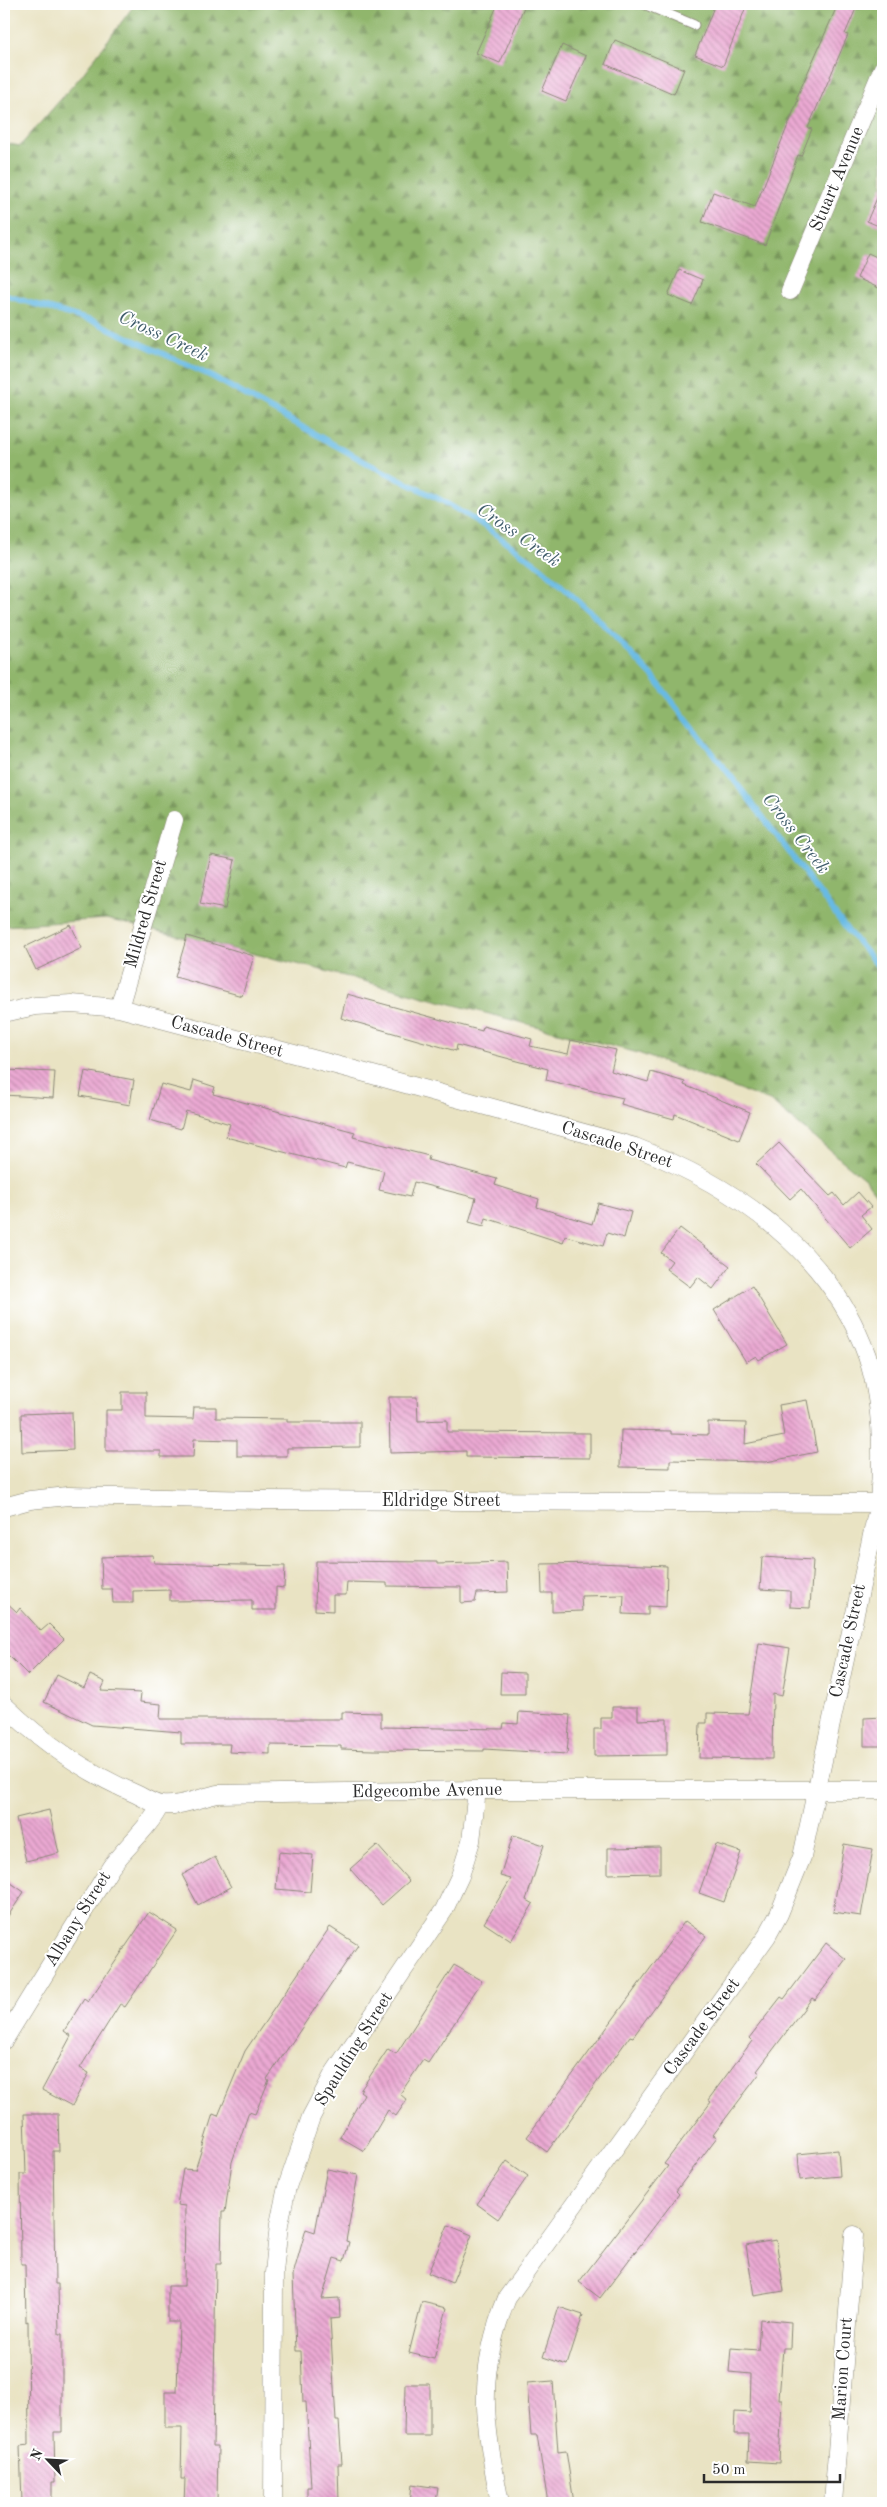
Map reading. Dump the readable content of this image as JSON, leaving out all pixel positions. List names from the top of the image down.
{
  "streets": {
    "street": [
      "Stuart Avenue",
      "Mildred Street",
      "Cascade Street",
      "Eldridge Street",
      "Edgecombe Avenue",
      "Albany Street",
      "Spaulding Street",
      "Marion Court"
    ]
  },
  "crossings": [
    ["Mildred Street", "Cascade Street"],
    ["Cascade Street", "Eldridge Street"],
    ["Cascade Street", "Edgecombe Avenue"],
    ["Edgecombe Avenue", "Albany Street"],
    ["Edgecombe Avenue", "Spaulding Street"]
  ],
  "water": ["Cross Creek"],
  "scale_bar": "50 m",
  "north": "top left"
}
